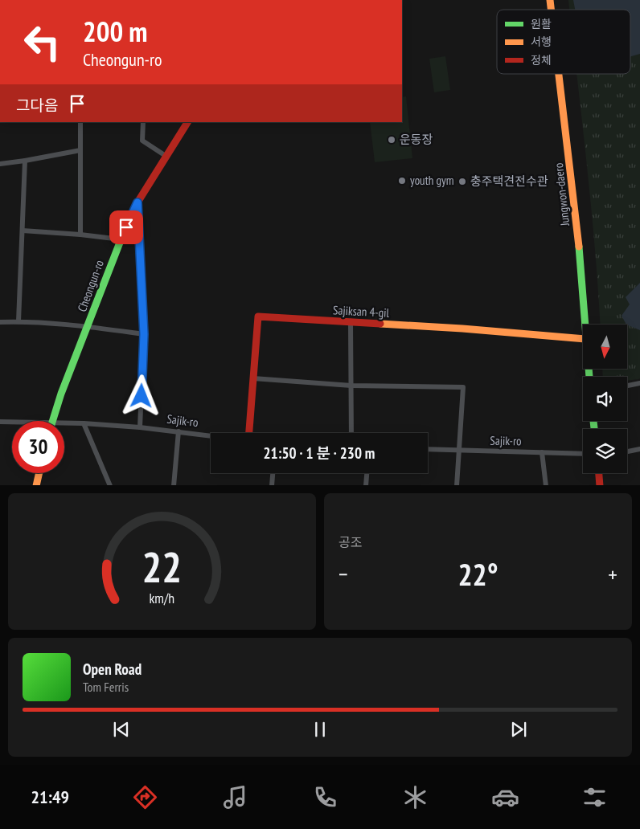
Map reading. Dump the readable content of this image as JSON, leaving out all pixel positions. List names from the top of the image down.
{
  "streets": {
    "street": [
      "Jungwon-daero",
      "Cheongun-ro",
      "Sajiksan 4-gil",
      "Sajik-ro"
    ]
  },
  "places": ["운동장", "youth gym", "충주택견전수관"],
  "legend": ["원활", "서행", "정체"],
  "north": "bottom",
  "page": {
    "turn": ["200 m", "Cheongun-ro"],
    "then": "그다음",
    "limit": "30",
    "trip": "21:50 · 1 분 · 230 m",
    "tile": "공조",
    "heat": ["−", "22°", "+"],
    "song": ["Open Road", "Tom Ferris"],
    "tabs": "21:49",
    "gauge": ["22", "km/h"]
  }
}
